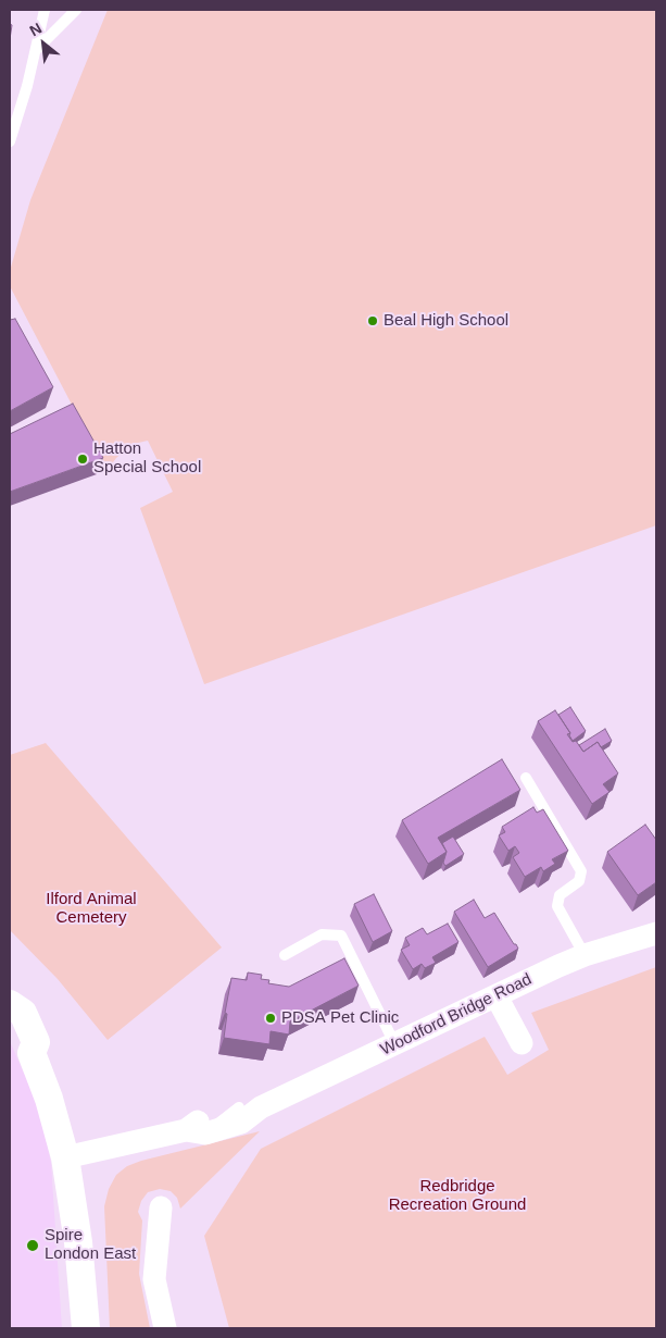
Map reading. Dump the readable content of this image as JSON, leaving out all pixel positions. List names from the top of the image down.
{
  "streets": {
    "street": ["Woodford Bridge Road"]
  },
  "parks": ["Ilford Animal Cemetery", "Redbridge Recreation Ground"],
  "places": [
    "Beal High School",
    "Hatton Special School",
    "PDSA Pet Clinic",
    "Spire London East"
  ],
  "north": "top left"
}
